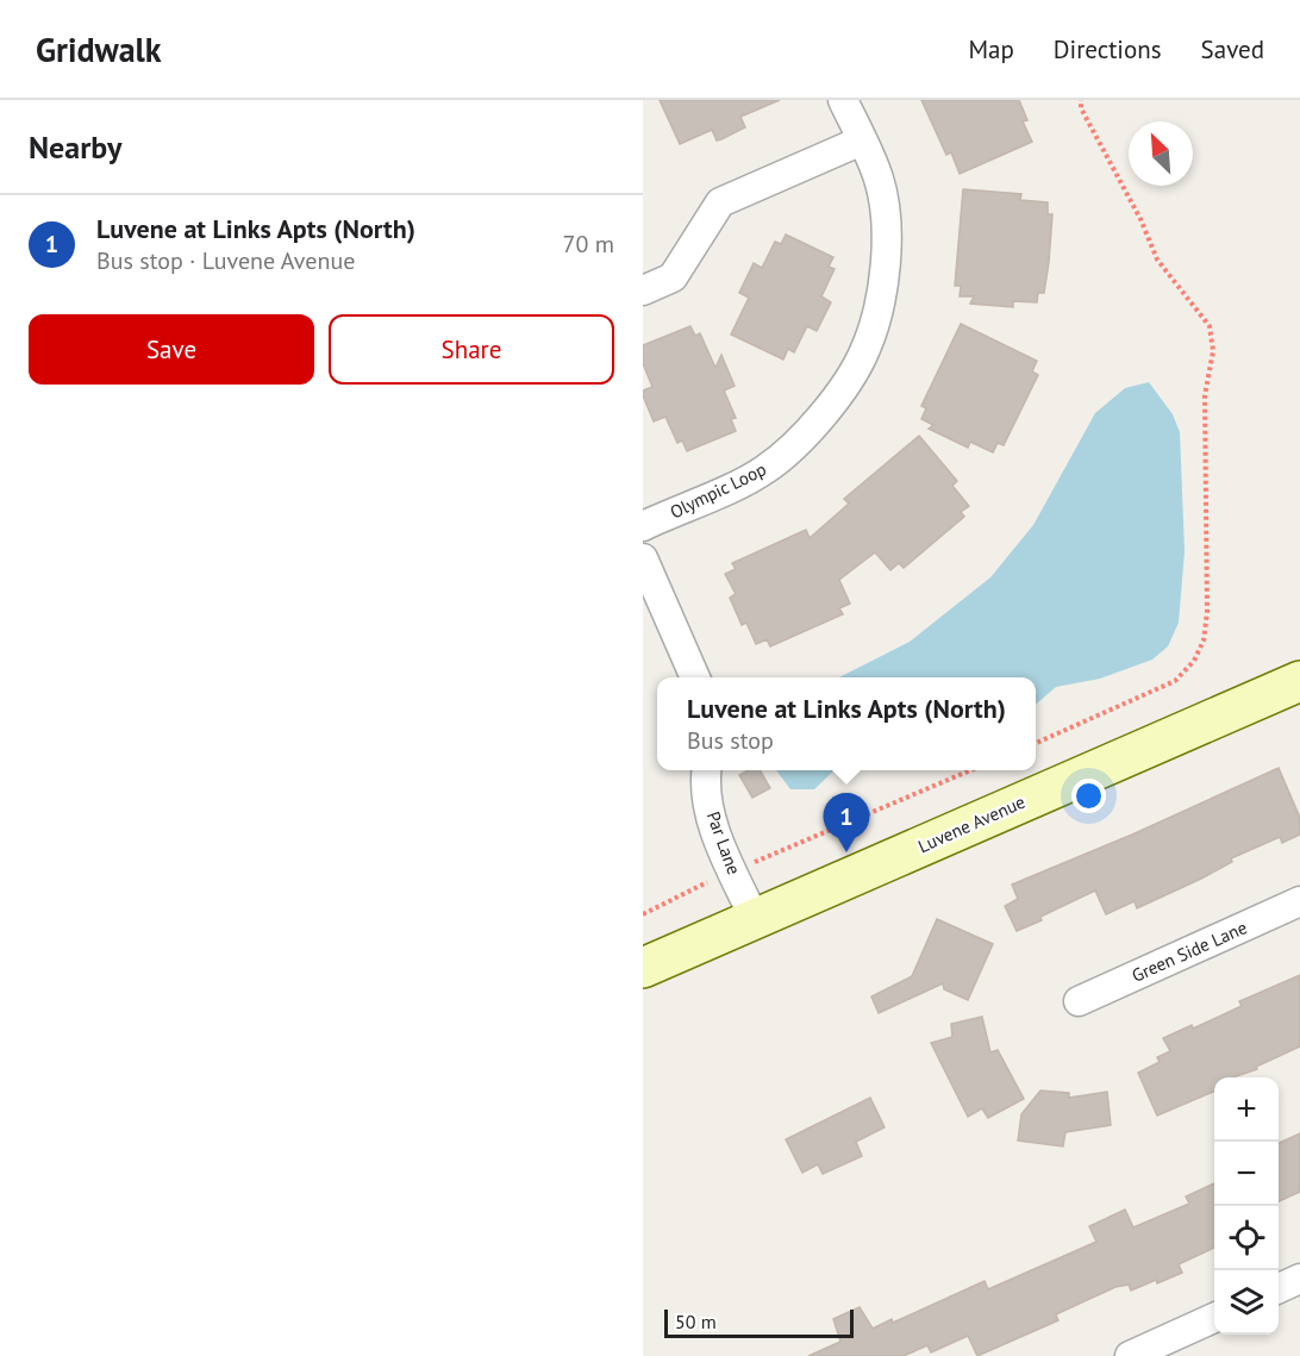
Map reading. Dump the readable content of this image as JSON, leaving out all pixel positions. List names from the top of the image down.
{
  "streets": {
    "street": [
      "Olympic Loop",
      "Luvene Avenue",
      "Par Lane",
      "Green Side Lane"
    ]
  },
  "crossings": [
    ["Luvene Avenue", "Par Lane"]
  ],
  "scale_bar": "50 m",
  "north": "top left",
  "page": {
    "header": "Gridwalk",
    "nav": ["Map", "Directions", "Saved"],
    "heading": "Nearby",
    "list": [
      {
        "mark": "1",
        "name": "Luvene at Links Apts (North)",
        "note": "Bus stop · Luvene Avenue",
        "value": "70 m"
      }
    ],
    "buttons": ["Save", "Share"],
    "popup": ["Luvene at Links Apts (North)", "Bus stop"],
    "pins": "1",
    "map_buttons": ["+", "−"],
    "scale": "50 m"
  }
}
